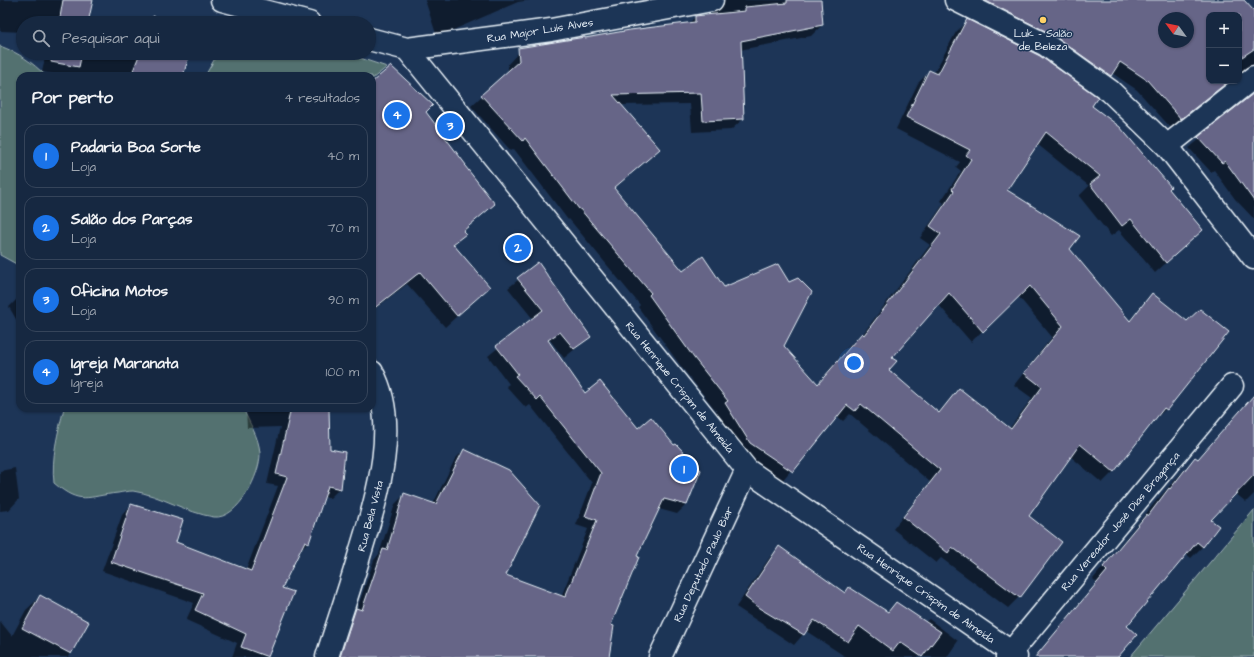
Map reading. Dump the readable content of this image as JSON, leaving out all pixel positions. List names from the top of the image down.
{
  "streets": {
    "street": [
      "Rua Major Luís Alves",
      "Rua Henrique Crispim de Almeida",
      "Rua Bela Vista",
      "Rua Vereador José Dias Bragança",
      "Rua Deputado Paulo Biar"
    ]
  },
  "crossings": [
    ["Rua Major Luís Alves", "Rua Henrique Crispim de Almeida"],
    ["Rua Henrique Crispim de Almeida", "Rua Vereador José Dias Bragança"],
    ["Rua Henrique Crispim de Almeida", "Rua Deputado Paulo Biar"]
  ],
  "places": ["Luk - Salão de Beleza"],
  "north": "top left",
  "page": {
    "map_buttons": ["+", "−"],
    "search": "Pesquisar aqui",
    "heading": ["Por perto", "4 resultados"],
    "pins": [
      "4",
      "3",
      "2",
      "1"
    ],
    "list": [
      {
        "mark": "1",
        "name": "Padaria Boa Sorte",
        "note": "Loja",
        "value": "40 m"
      },
      {
        "mark": "2",
        "name": "Salão dos Parças",
        "note": "Loja",
        "value": "70 m"
      },
      {
        "mark": "3",
        "name": "Oficina Motos",
        "note": "Loja",
        "value": "90 m"
      },
      {
        "mark": "4",
        "name": "Igreja Maranata",
        "note": "Igreja",
        "value": "100 m"
      }
    ]
  }
}
